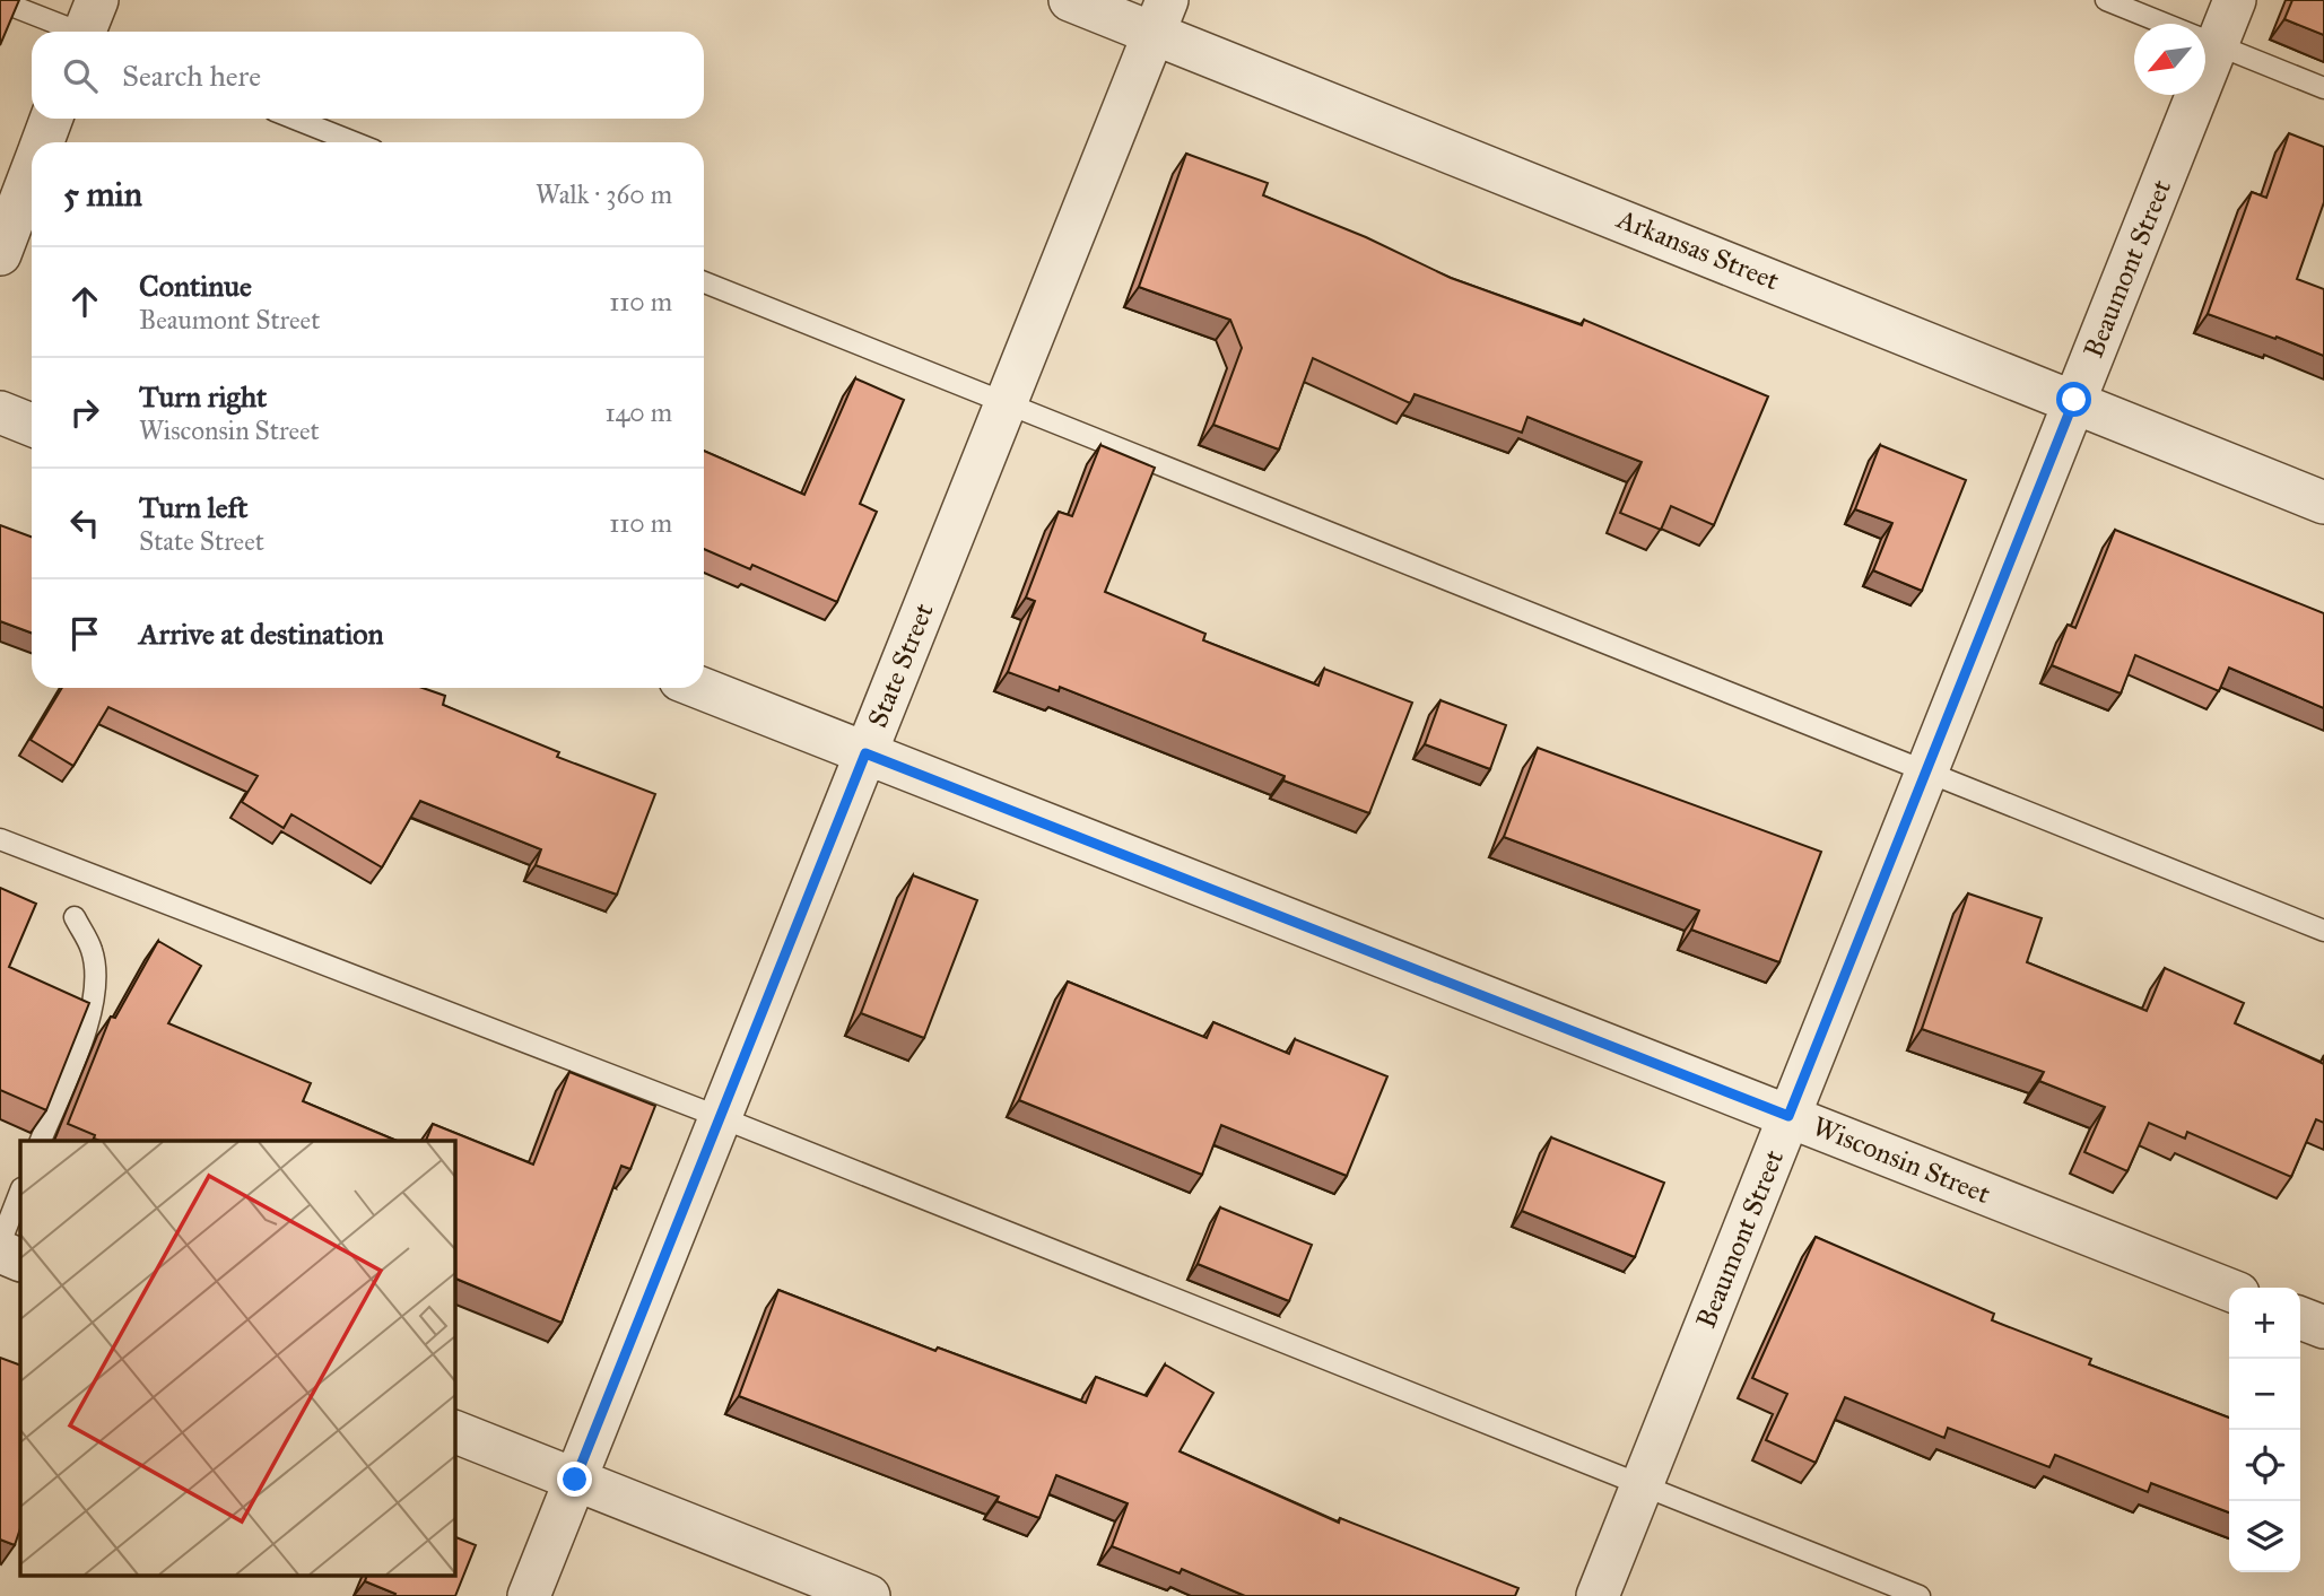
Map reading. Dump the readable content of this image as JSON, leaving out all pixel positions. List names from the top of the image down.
{
  "streets": {
    "street": [
      "Arkansas Street",
      "Beaumont Street",
      "State Street",
      "Wisconsin Street"
    ]
  },
  "crossings": [
    ["Arkansas Street", "Beaumont Street"],
    ["Arkansas Street", "State Street"],
    ["Beaumont Street", "Wisconsin Street"],
    ["State Street", "Wisconsin Street"]
  ],
  "north": "bottom left",
  "page": {
    "search": "Search here",
    "heading": ["5 min", "Walk · 360 m"],
    "list": [
      ["Continue", "Beaumont Street", "110 m"],
      ["Turn right", "Wisconsin Street", "140 m"],
      ["Turn left", "State Street", "110 m"],
      "Arrive at destination"
    ],
    "map_buttons": ["+", "−"]
  }
}
